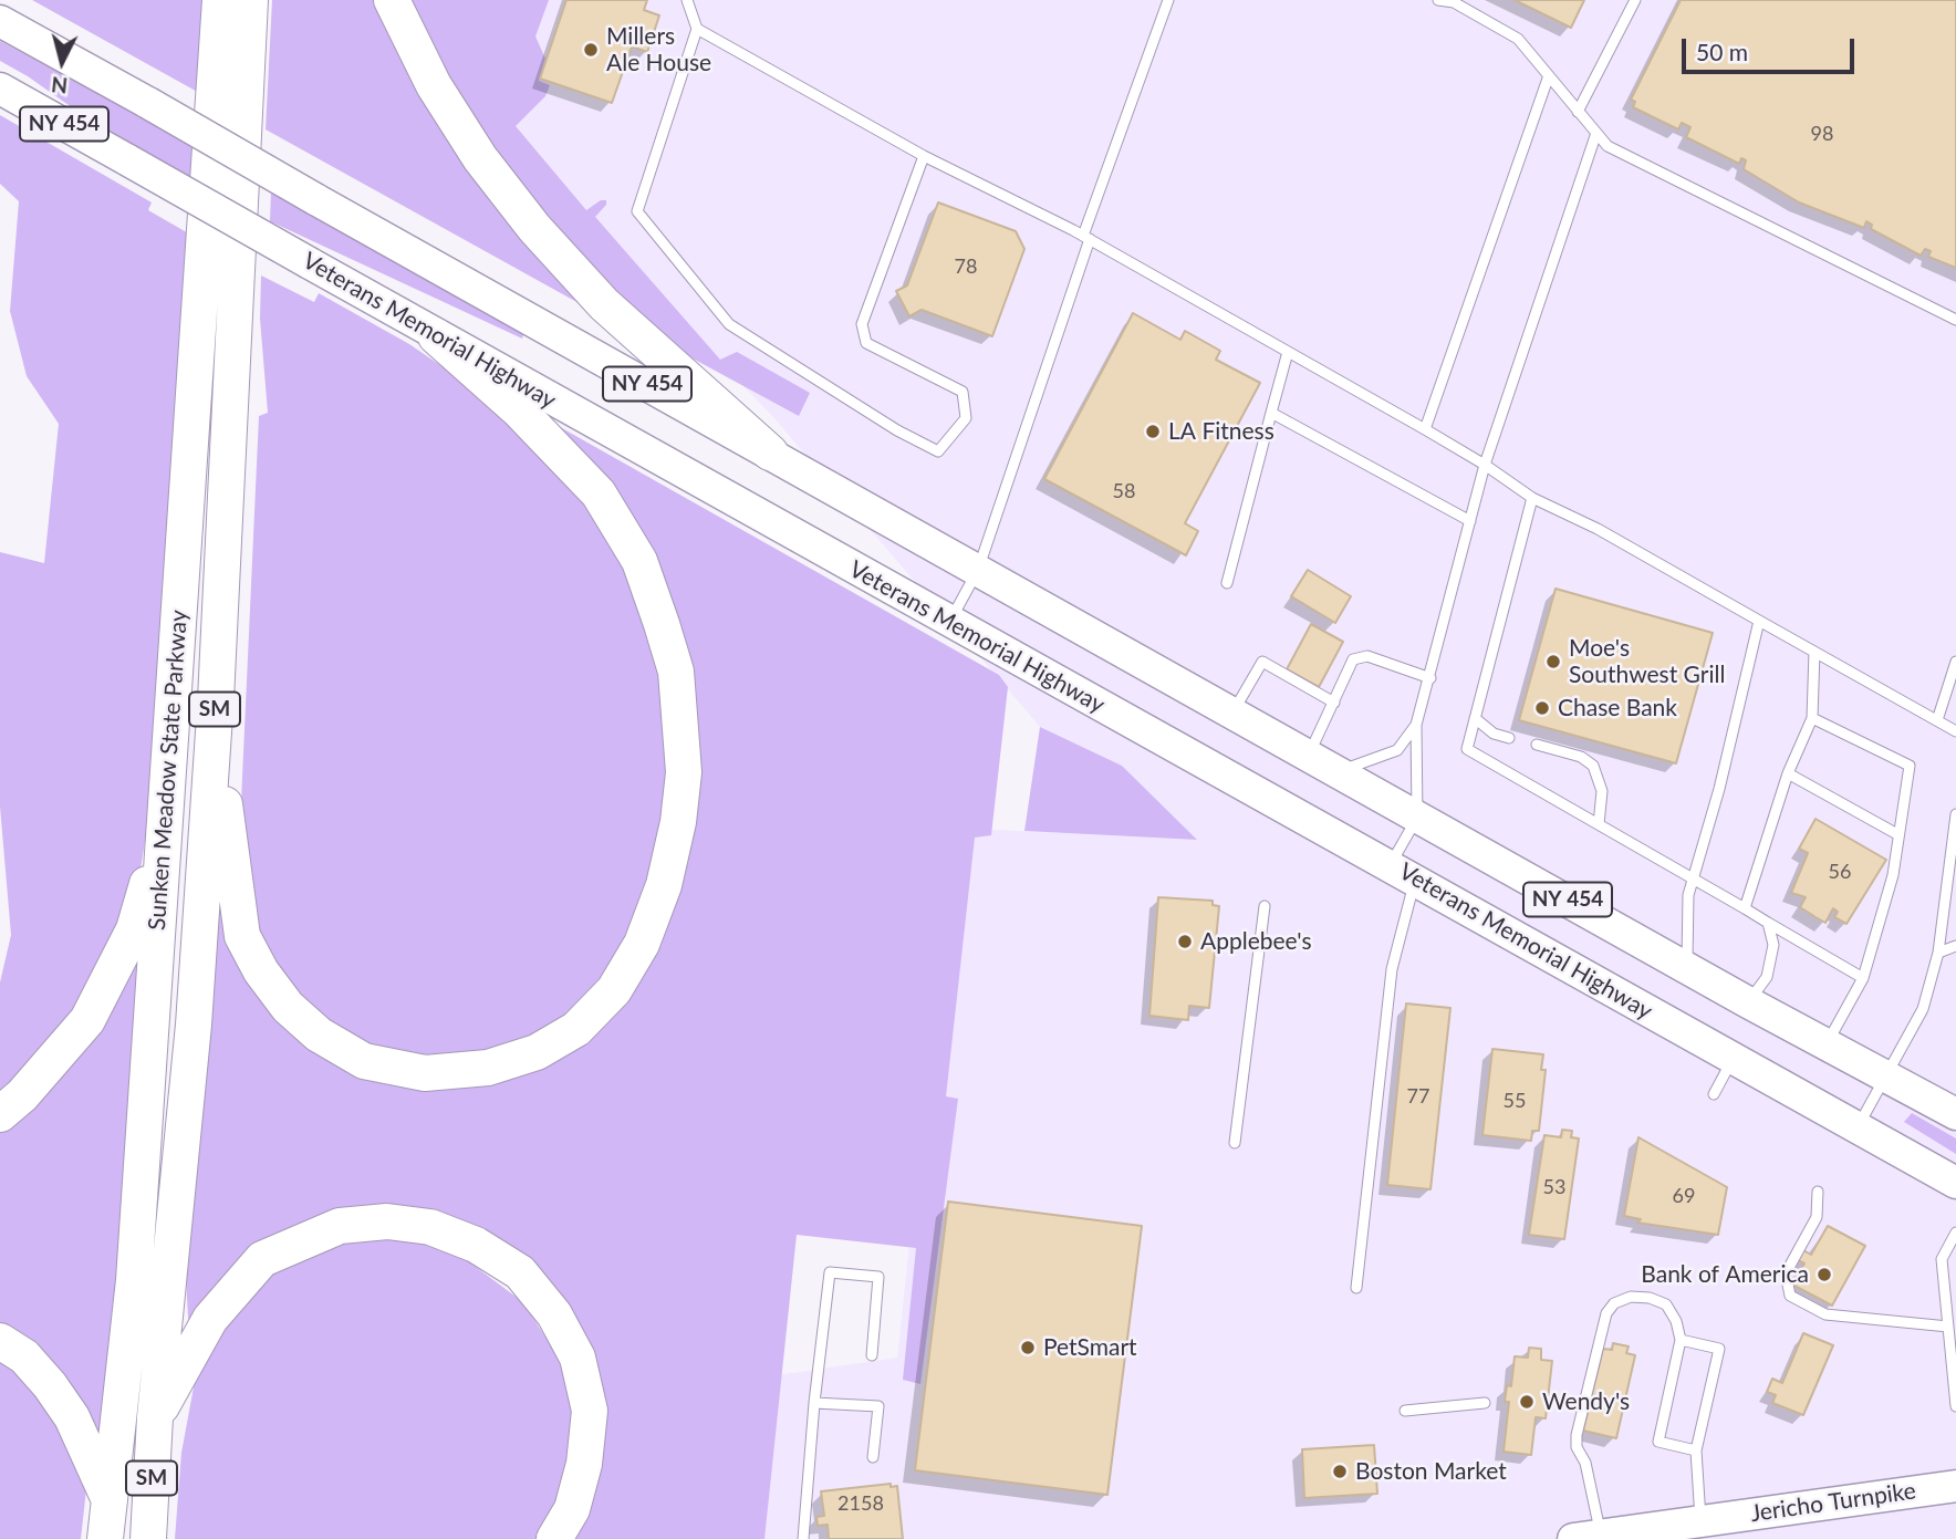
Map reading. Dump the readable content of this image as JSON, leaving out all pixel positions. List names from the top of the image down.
{
  "streets": {
    "highway": ["SM", "Sunken Meadow State Parkway"],
    "main road": ["NY 454", "Veterans Memorial Highway", "Jericho Turnpike"]
  },
  "places": [
    "Millers Ale House",
    "LA Fitness",
    "Moe's Southwest Grill",
    "Chase Bank",
    "Applebee's",
    "Bank of America",
    "PetSmart",
    "Wendy's",
    "Boston Market"
  ],
  "house_numbers": [
    "98",
    "78",
    "58",
    "56",
    "77",
    "55",
    "53",
    "69",
    "2158"
  ],
  "scale_bar": "50 m",
  "north": "bottom"
}
